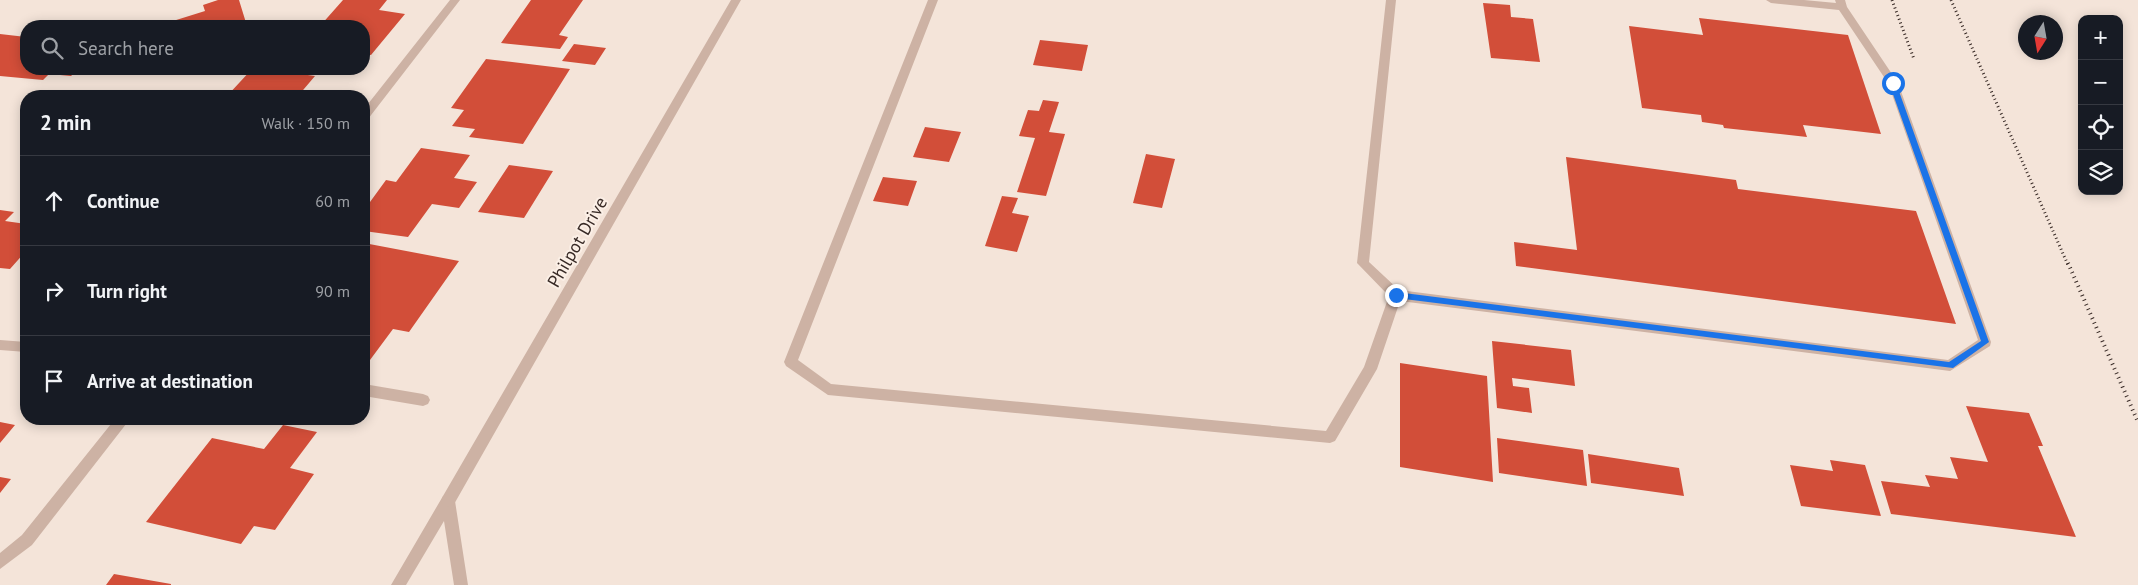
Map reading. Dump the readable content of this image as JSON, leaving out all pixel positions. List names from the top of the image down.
{
  "streets": {
    "street": ["Philpot Drive"]
  },
  "north": "bottom",
  "page": {
    "map_buttons": ["+", "−"],
    "search": "Search here",
    "heading": ["2 min", "Walk · 150 m"],
    "list": [
      ["Continue", "60 m"],
      ["Turn right", "90 m"],
      "Arrive at destination"
    ]
  }
}
